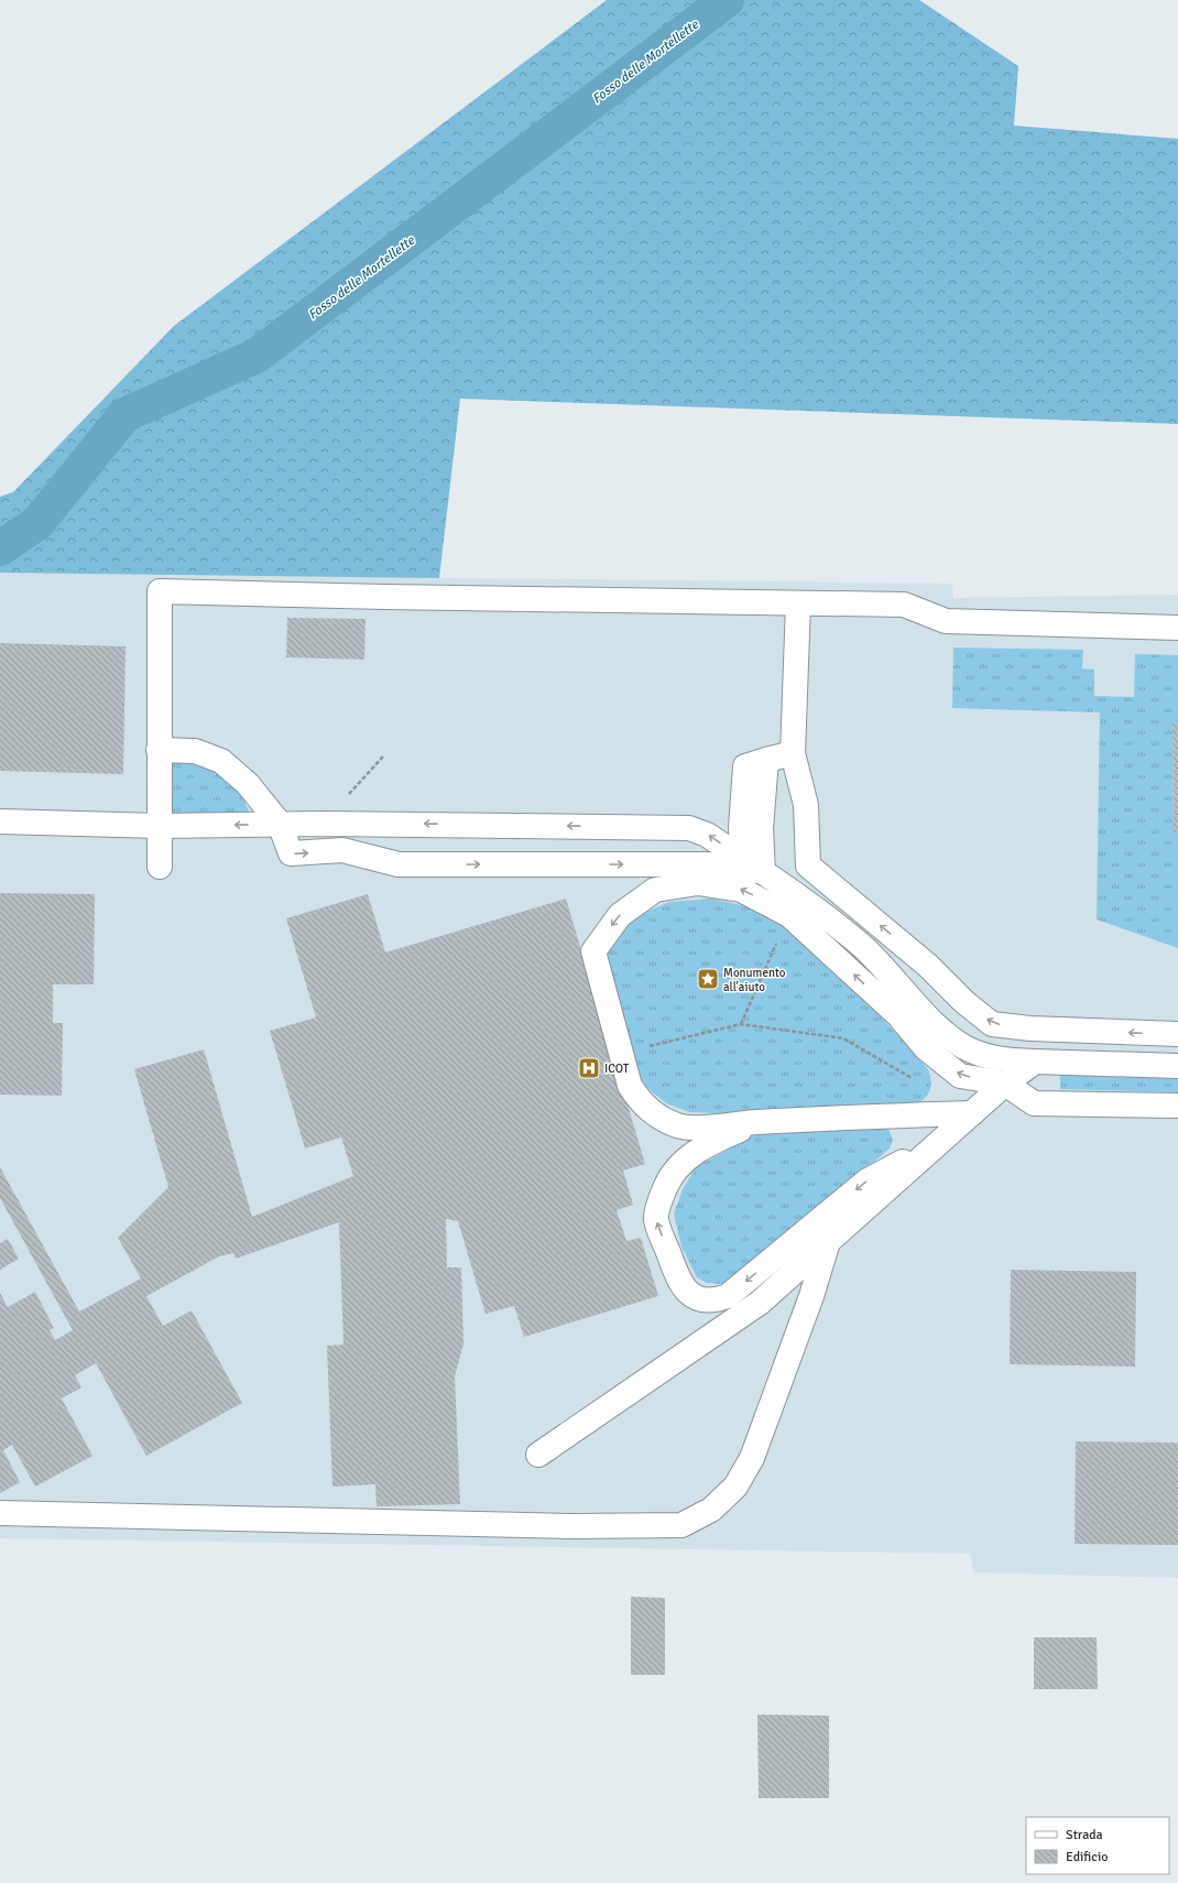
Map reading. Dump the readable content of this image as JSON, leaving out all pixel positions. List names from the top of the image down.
{
  "water": ["Fosso delle Mortellette"],
  "places": {
    "place": ["Monumento all'aiuto"],
    "hospital": ["ICOT"]
  },
  "legend": ["Strada", "Edificio"]
}
